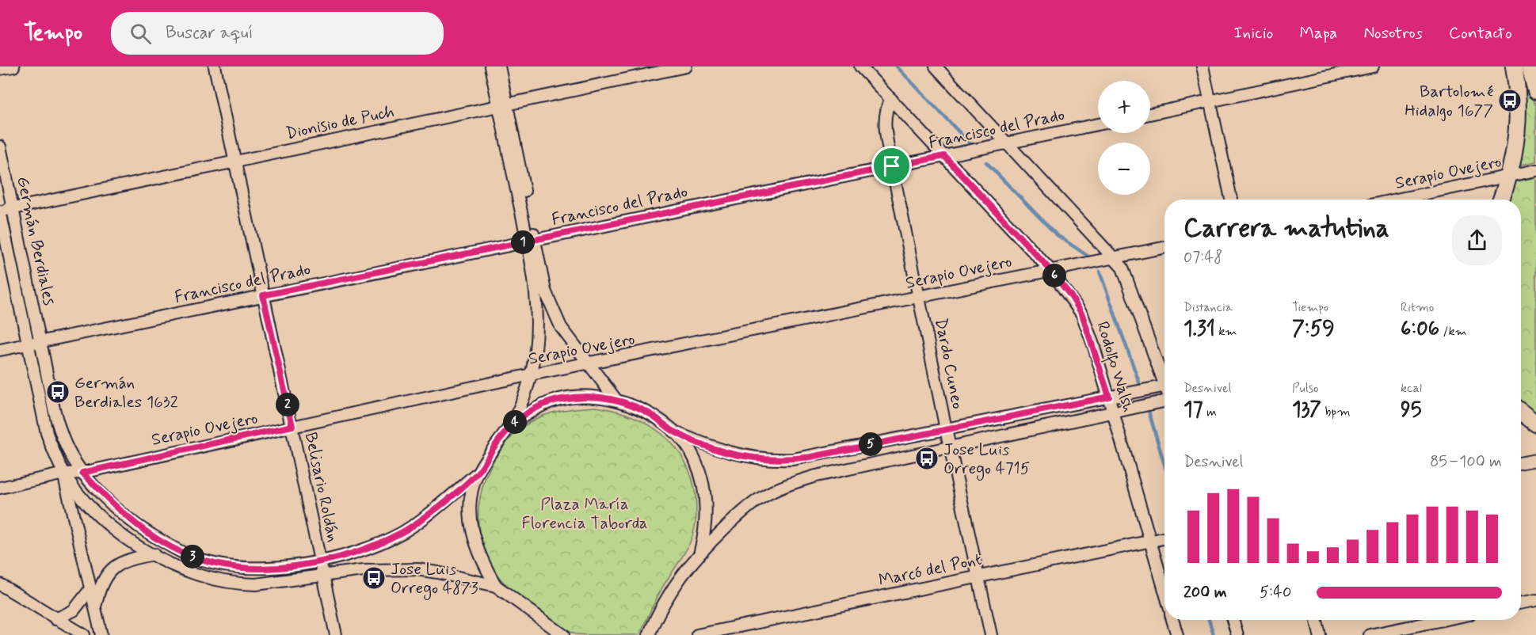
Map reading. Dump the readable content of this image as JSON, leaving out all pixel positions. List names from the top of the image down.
{
  "streets": {
    "street": [
      "Dionisio de Puch",
      "Francisco del Prado",
      "Serapio Ovejero",
      "Germán Berdiales",
      "Dardo Cuneo",
      "Rodolfo Walsh",
      "Belisario Roldán",
      "Marcó del Pont"
    ]
  },
  "crossings": [
    ["Dionisio de Puch", "Germán Berdiales"],
    ["Dionisio de Puch", "Belisario Roldán"],
    ["Francisco del Prado", "Germán Berdiales"],
    ["Francisco del Prado", "Dardo Cuneo"],
    ["Francisco del Prado", "Rodolfo Walsh"],
    ["Francisco del Prado", "Belisario Roldán"],
    ["Serapio Ovejero", "Germán Berdiales"],
    ["Serapio Ovejero", "Dardo Cuneo"],
    ["Serapio Ovejero", "Rodolfo Walsh"],
    ["Serapio Ovejero", "Belisario Roldán"],
    ["Dardo Cuneo", "Rodolfo Walsh"],
    ["Dardo Cuneo", "Marcó del Pont"],
    ["Rodolfo Walsh", "Marcó del Pont"]
  ],
  "parks": ["Plaza María Florencia Taborda"],
  "places": {
    "bus stop": [
      "Bartolomé Hidalgo 1677",
      "Germán Berdiales 1632",
      "Jose Luis Orrego 4715",
      "Jose Luis Orrego 4873"
    ]
  },
  "page": {
    "header": "Tempo",
    "search": "Buscar aquí",
    "nav": [
      "Inicio",
      "Mapa",
      "Nosotros",
      "Contacto"
    ],
    "map_buttons": ["+", "−"],
    "heading": ["Carrera matutina", "07:48"],
    "pins": [
      "1",
      "6",
      "2",
      "4",
      "5",
      "3"
    ],
    "stats": [
      ["Distancia", "1.31 km"],
      ["Tiempo", "7:59"],
      ["Ritmo", "6:06 /km"],
      ["Desnivel", "17 m"],
      ["Pulso", "137 bpm"],
      ["kcal", "95"]
    ],
    "chart": ["Desnivel", "85–100 m"],
    "list": [
      {
        "name": "200 m",
        "note": "5:40"
      }
    ]
  }
}
